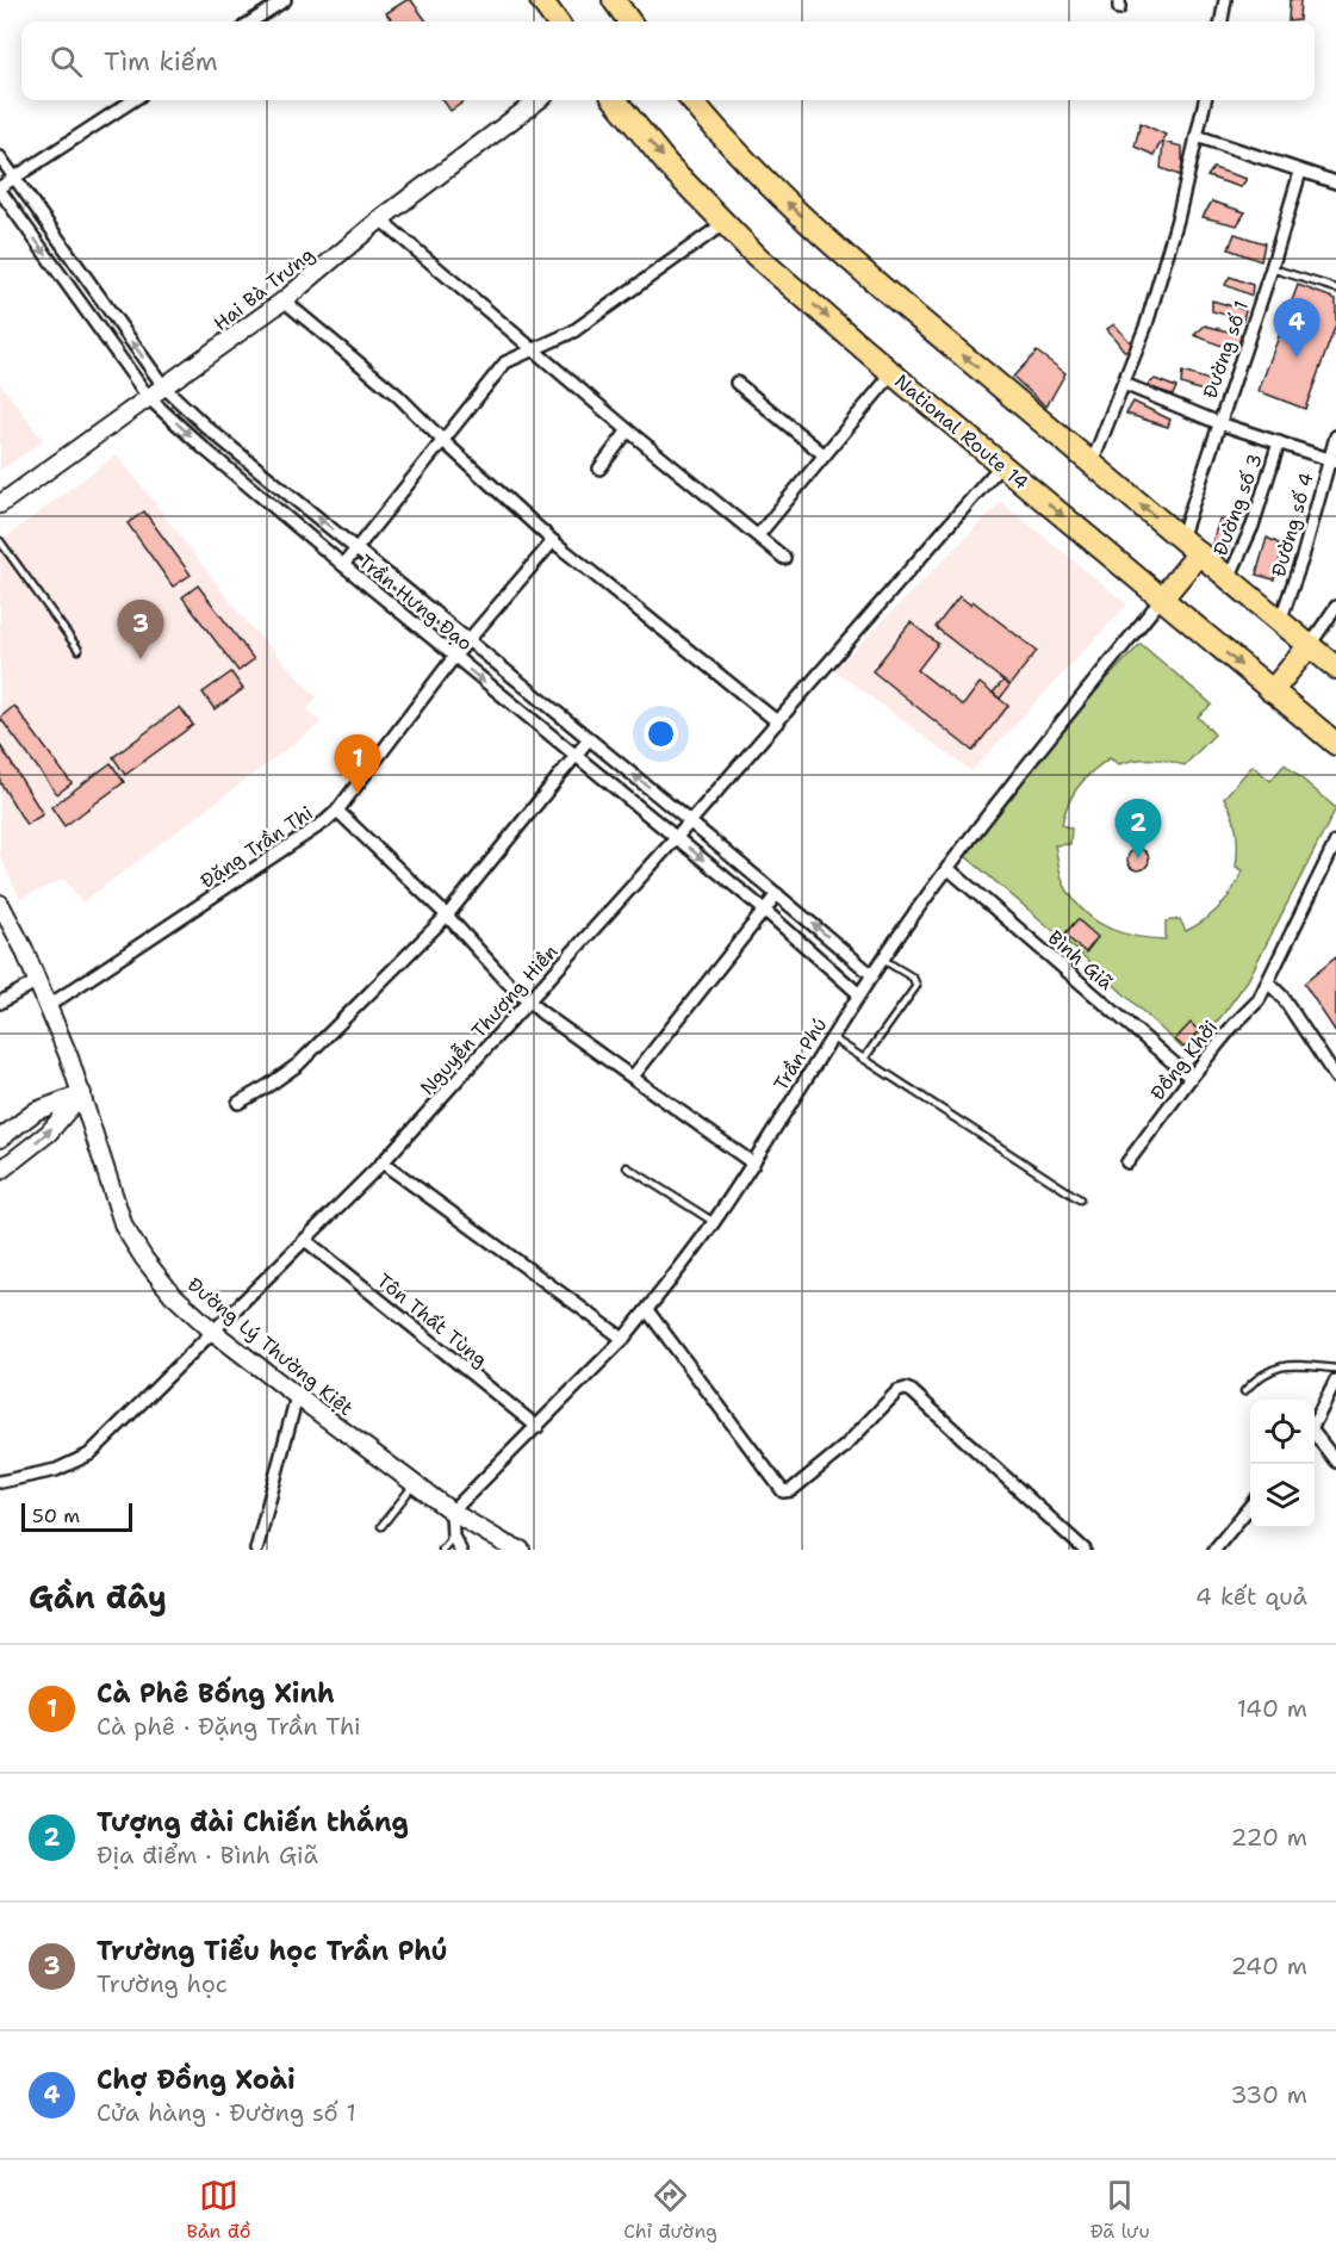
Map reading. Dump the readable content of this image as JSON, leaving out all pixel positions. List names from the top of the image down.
{
  "streets": {
    "highway": ["National Route 14"],
    "street": [
      "Hai Bà Trưng",
      "Đường số 1",
      "Đường số 3",
      "Đường số 4",
      "Trần Hưng Đạo",
      "Đặng Trần Thi",
      "Bình Giã",
      "Nguyễn Thượng Hiền",
      "Trần Phú",
      "Đồng Khởi",
      "Tôn Thất Tùng",
      "Đường Lý Thường Kiệt"
    ]
  },
  "crossings": [
    ["Hai Bà Trưng", "Trần Hưng Đạo"],
    ["National Route 14", "Nguyễn Thượng Hiền"],
    ["National Route 14", "Trần Phú"],
    ["Trần Hưng Đạo", "Đặng Trần Thi"],
    ["Trần Hưng Đạo", "Nguyễn Thượng Hiền"],
    ["Trần Hưng Đạo", "Trần Phú"],
    ["Đặng Trần Thi", "Đường Lý Thường Kiệt"],
    ["Bình Giã", "Trần Phú"],
    ["Bình Giã", "Đồng Khởi"],
    ["Nguyễn Thượng Hiền", "Tôn Thất Tùng"],
    ["Nguyễn Thượng Hiền", "Đường Lý Thường Kiệt"],
    ["Trần Phú", "Tôn Thất Tùng"],
    ["Trần Phú", "Đường Lý Thường Kiệt"]
  ],
  "scale_bar": "50 m",
  "page": {
    "search": "Tìm kiếm",
    "pins": [
      "4",
      "3",
      "1",
      "2"
    ],
    "scale": "50 m",
    "heading": ["Gần đây", "4 kết quả"],
    "list": [
      {
        "mark": "1",
        "name": "Cà Phê Bống Xinh",
        "note": "Cà phê · Đặng Trần Thi",
        "value": "140 m"
      },
      {
        "mark": "2",
        "name": "Tượng đài Chiến thắng",
        "note": "Địa điểm · Bình Giã",
        "value": "220 m"
      },
      {
        "mark": "3",
        "name": "Trường Tiểu học Trần Phú",
        "note": "Trường học",
        "value": "240 m"
      },
      {
        "mark": "4",
        "name": "Chợ Đồng Xoài",
        "note": "Cửa hàng · Đường số 1",
        "value": "330 m"
      }
    ],
    "nav": ["Bản đồ", "Chỉ đường", "Đã lưu"]
  }
}
